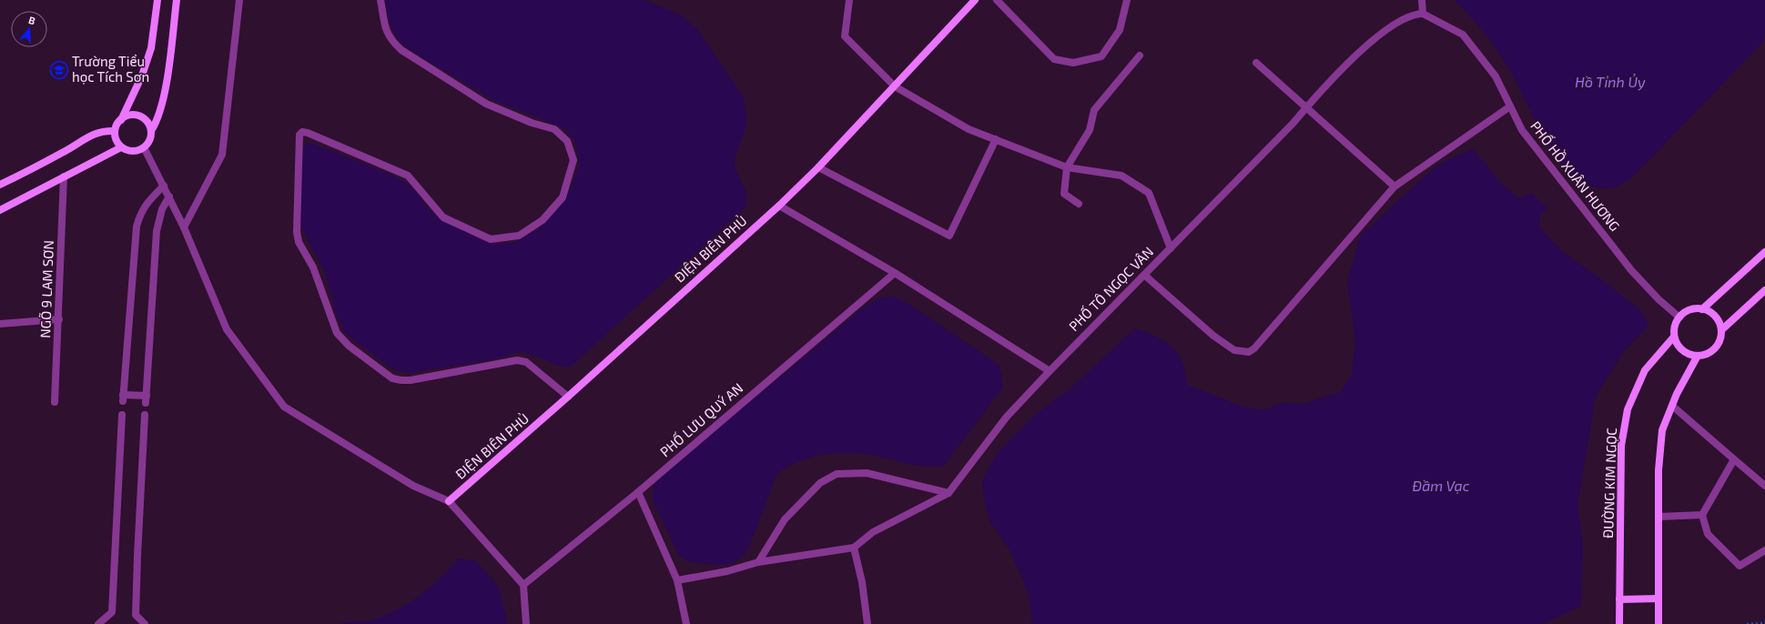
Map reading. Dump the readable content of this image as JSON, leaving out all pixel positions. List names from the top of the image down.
{
  "streets": {
    "main road": ["ĐIỆN BIÊN PHỦ", "ĐƯỜNG KIM NGỌC"],
    "street": [
      "PHỐ HỒ XUÂN HƯƠNG",
      "NGÕ 9 LAM SƠN",
      "PHỐ TÔ NGỌC VÂN",
      "PHỐ LƯU QUÝ AN"
    ]
  },
  "crossings": [
    ["PHỐ HỒ XUÂN HƯƠNG", "PHỐ TÔ NGỌC VÂN"],
    ["PHỐ HỒ XUÂN HƯƠNG", "ĐƯỜNG KIM NGỌC"]
  ],
  "water": ["Hồ Tỉnh Ủy", "Đầm Vạc"],
  "places": {
    "school or university": ["Trường Tiểu học Tích Sơn"]
  },
  "north": "top"
}
